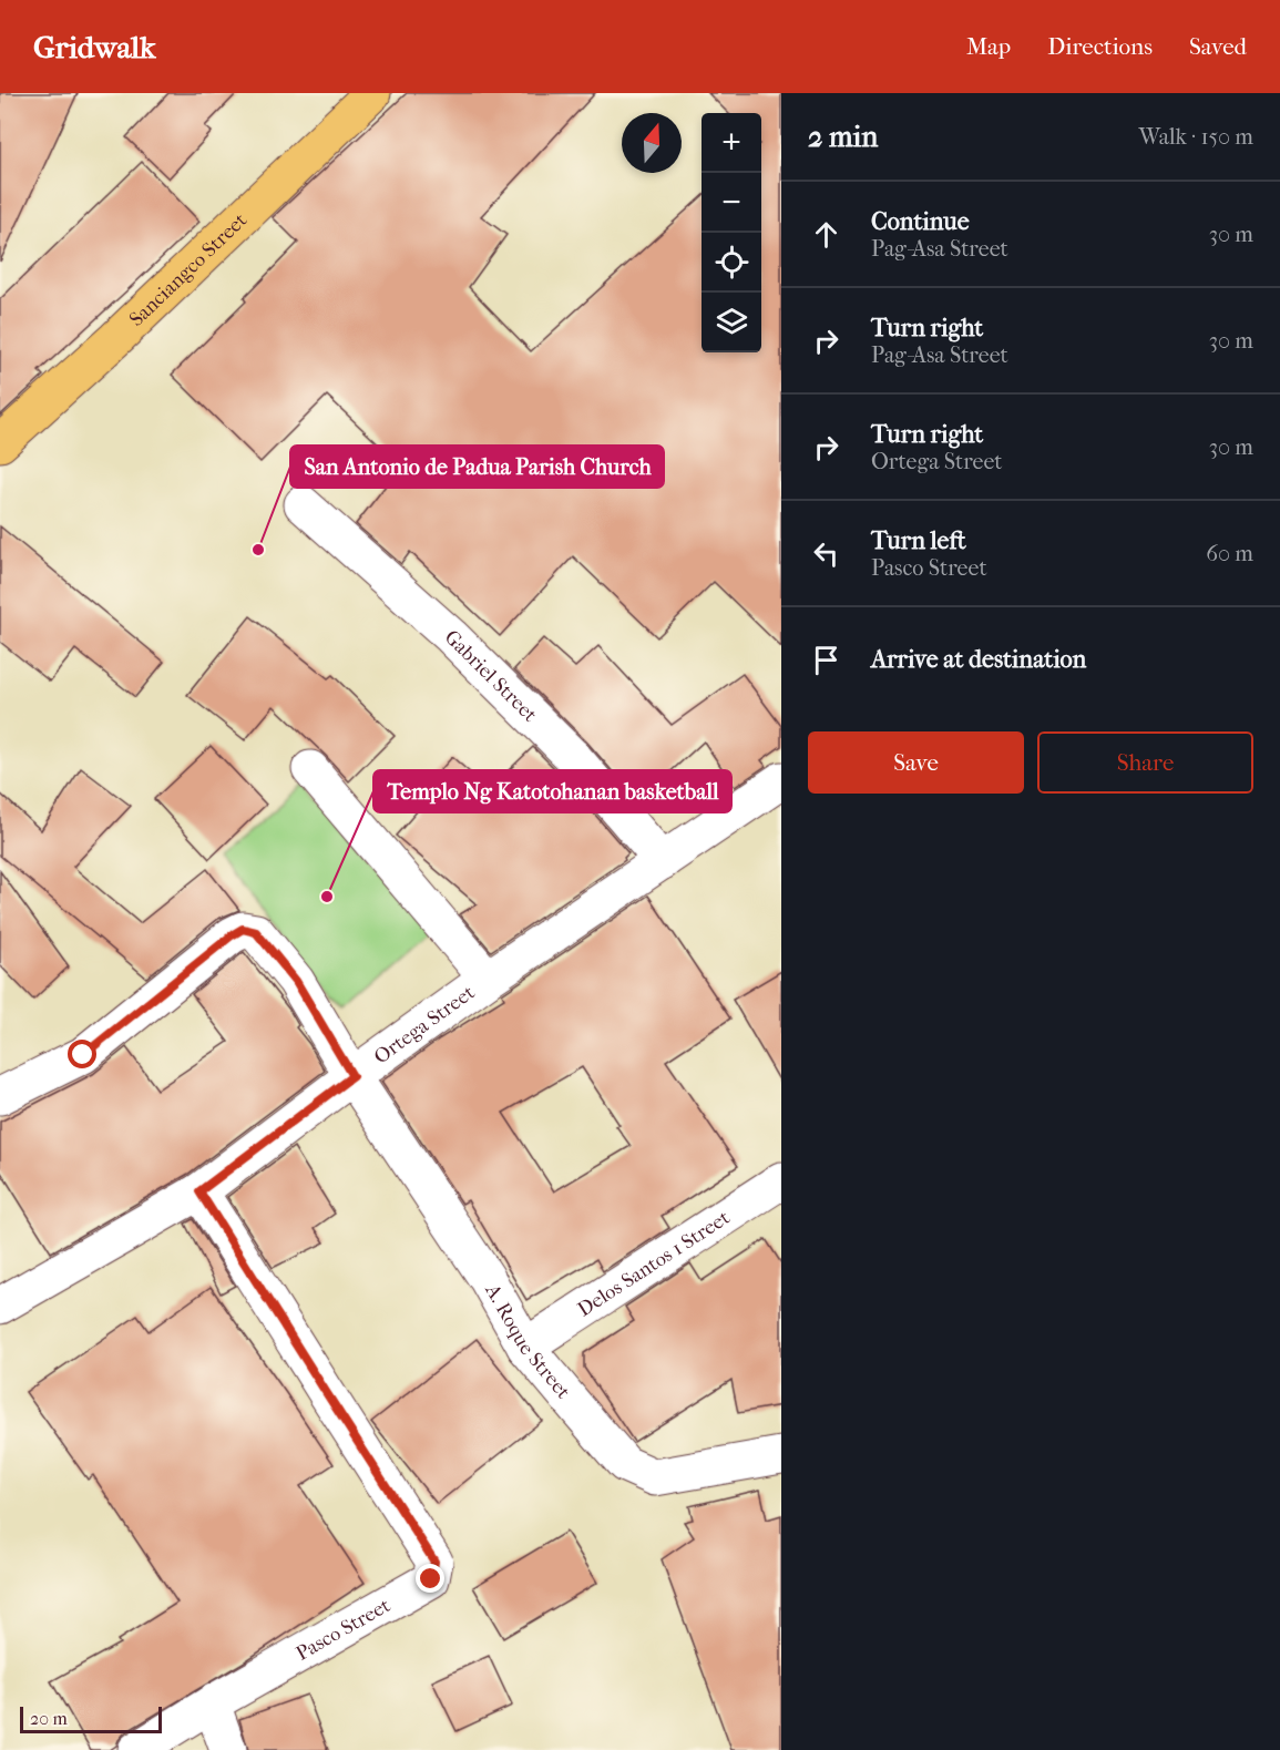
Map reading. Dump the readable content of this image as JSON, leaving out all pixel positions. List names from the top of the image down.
{
  "streets": {
    "main road": ["Sanciangco Street"],
    "street": [
      "Gabriel Street",
      "Ortega Street",
      "Delos Santos 1 Street",
      "A. Roque Street",
      "Pasco Street"
    ]
  },
  "crossings": [
    ["Gabriel Street", "Ortega Street"],
    ["Ortega Street", "A. Roque Street"],
    ["Ortega Street", "Pasco Street"],
    ["Delos Santos 1 Street", "A. Roque Street"]
  ],
  "places": ["San Antonio de Padua Parish Church", "Templo Ng Katotohanan basketball"],
  "scale_bar": "20 m",
  "north": "top",
  "page": {
    "header": "Gridwalk",
    "nav": ["Map", "Directions", "Saved"],
    "heading": ["2 min", "Walk · 150 m"],
    "map_buttons": ["+", "−"],
    "list": [
      ["Continue", "Pag-Asa Street", "30 m"],
      ["Turn right", "Pag-Asa Street", "30 m"],
      ["Turn right", "Ortega Street", "30 m"],
      ["Turn left", "Pasco Street", "60 m"],
      "Arrive at destination"
    ],
    "buttons": ["Save", "Share"],
    "scale": "20 m"
  }
}
